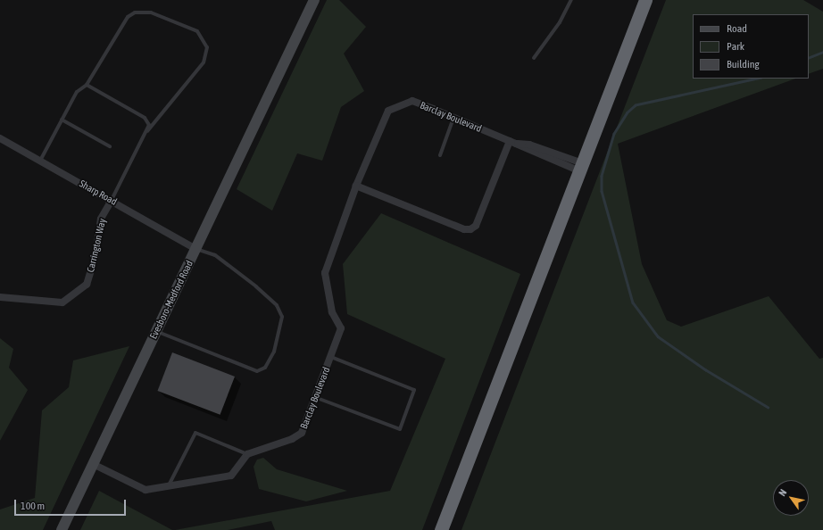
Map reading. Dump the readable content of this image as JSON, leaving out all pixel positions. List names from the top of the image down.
{
  "streets": {
    "street": [
      "Barclay Boulevard",
      "Sharp Road",
      "Carrington Way",
      "Evesboro-Medford Road"
    ]
  },
  "crossings": [
    ["Sharp Road", "Carrington Way"],
    ["Sharp Road", "Evesboro-Medford Road"]
  ],
  "legend": ["Road", "Park", "Building"],
  "scale_bar": "100 m",
  "north": "top left"
}
